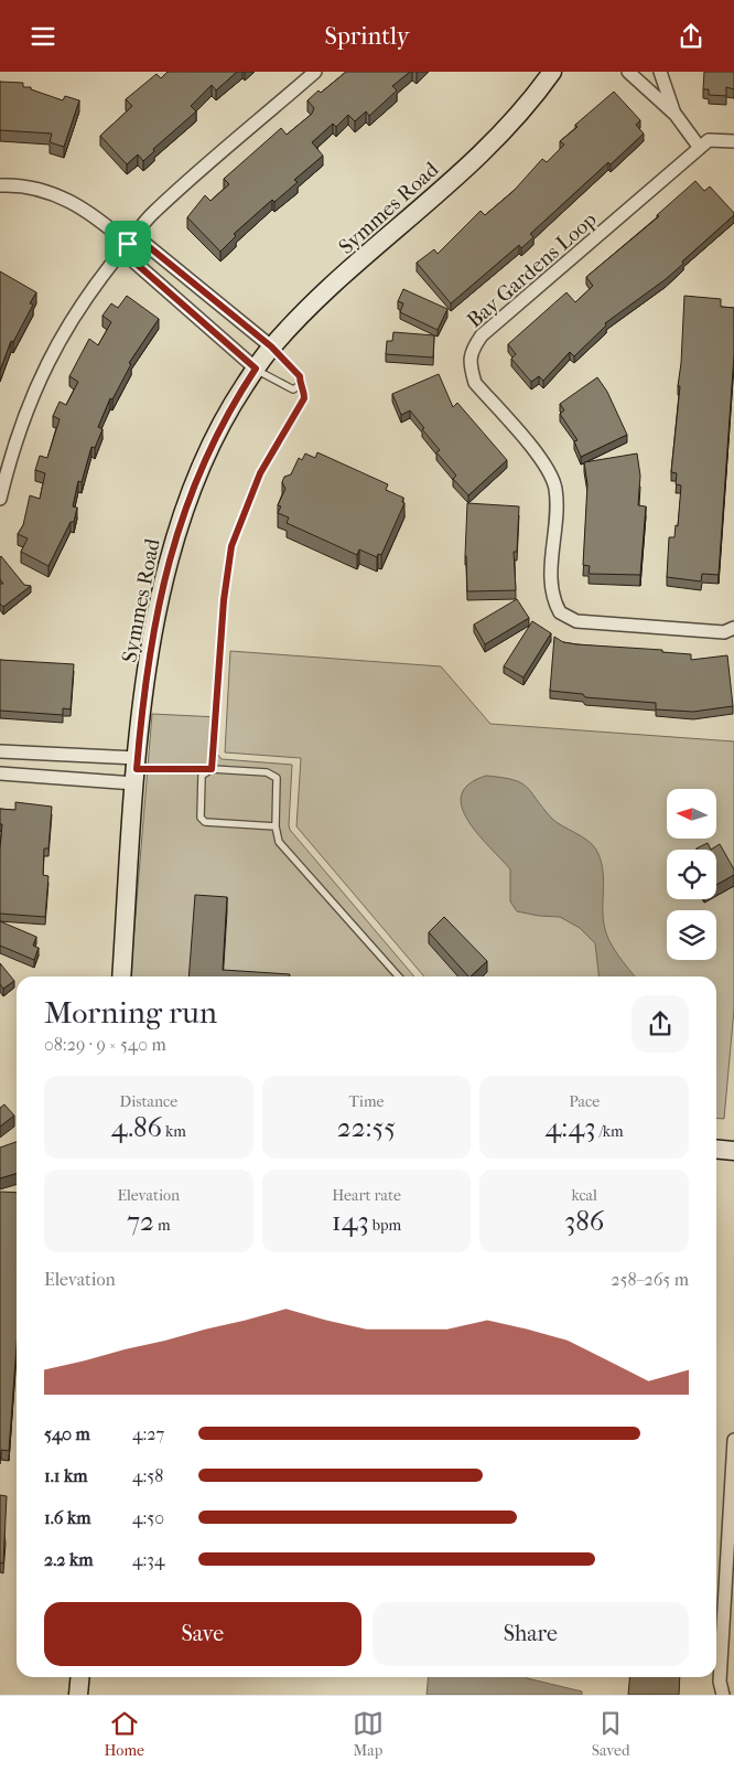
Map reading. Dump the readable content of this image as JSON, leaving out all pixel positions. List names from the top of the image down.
{
  "streets": {
    "street": ["Symmes Road", "Bay Gardens Loop"]
  },
  "north": "left",
  "page": {
    "header": "Sprintly",
    "heading": ["Morning run", "08:29 · 9 × 540 m"],
    "stats": [
      ["Distance", "4.86 km"],
      ["Time", "22:55"],
      ["Pace", "4:43 /km"],
      ["Elevation", "72 m"],
      ["Heart rate", "143 bpm"],
      ["kcal", "386"]
    ],
    "chart": ["Elevation", "258–265 m"],
    "list": [
      {
        "name": "540 m",
        "note": "4:27"
      },
      {
        "name": "1.1 km",
        "note": "4:58"
      },
      {
        "name": "1.6 km",
        "note": "4:50"
      },
      {
        "name": "2.2 km",
        "note": "4:34"
      }
    ],
    "buttons": ["Save", "Share"],
    "tabs": ["Home", "Map", "Saved"]
  }
}
